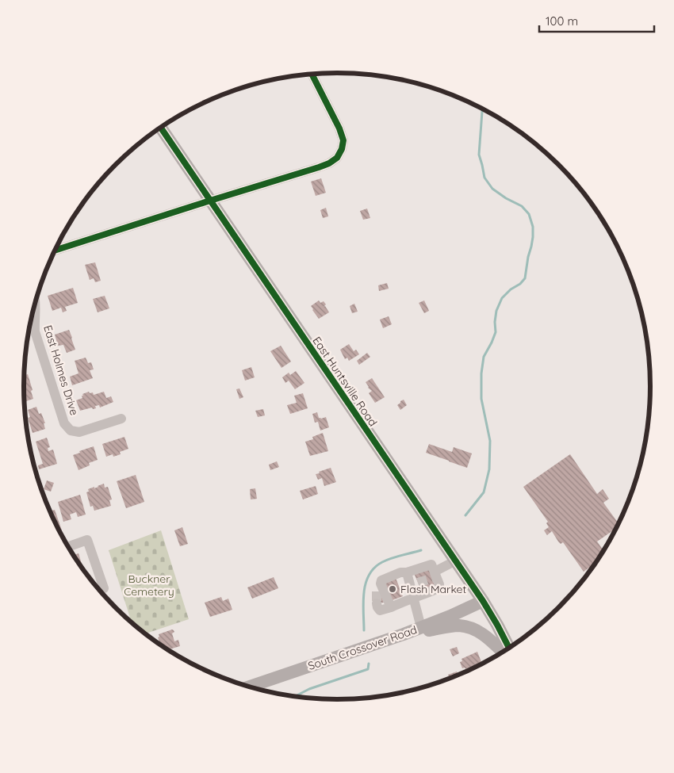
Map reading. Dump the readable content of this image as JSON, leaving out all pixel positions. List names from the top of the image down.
{
  "streets": {
    "main road": ["East Huntsville Road", "South Crossover Road"],
    "street": ["East Holmes Drive"]
  },
  "crossings": [
    ["East Huntsville Road", "South Crossover Road"]
  ],
  "parks": ["Buckner Cemetery"],
  "places": ["Flash Market"],
  "scale_bar": "100 m"
}
